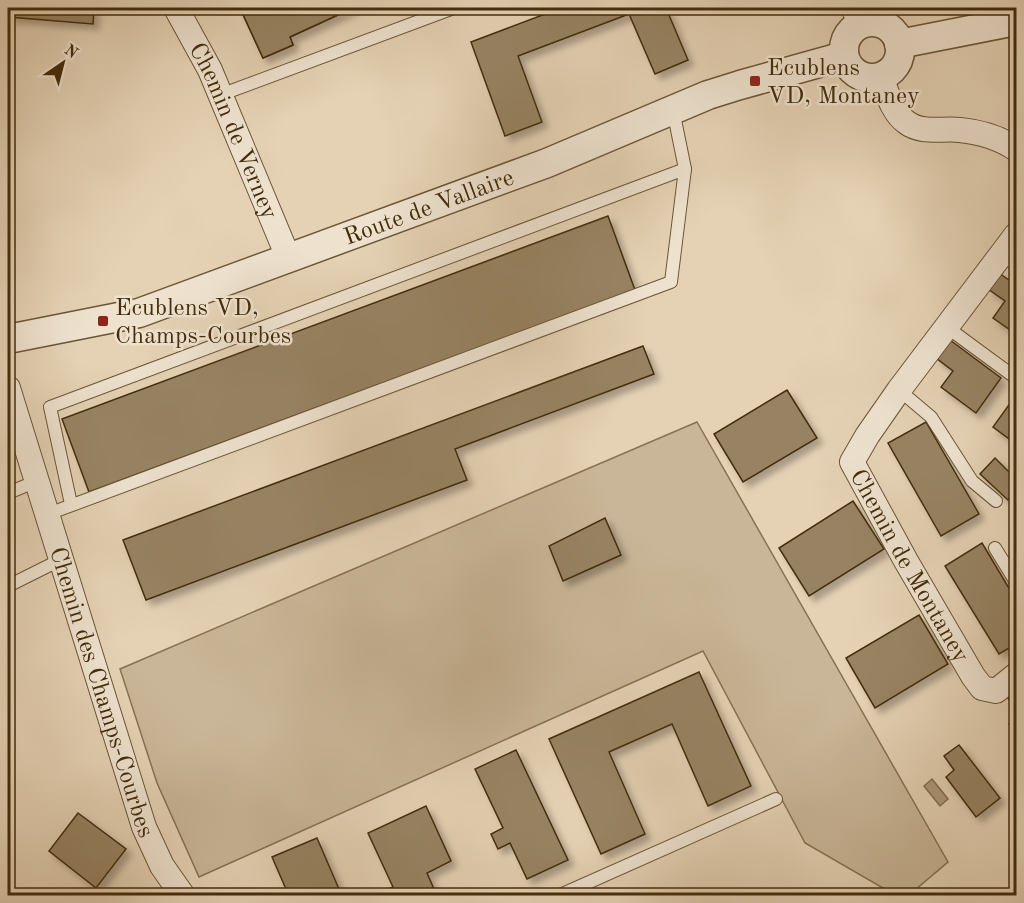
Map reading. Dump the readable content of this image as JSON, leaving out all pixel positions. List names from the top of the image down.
{
  "streets": {
    "street": [
      "Chemin de Verney",
      "Route de Vallaire",
      "Chemin de Montaney",
      "Chemin des Champs-Courbes"
    ]
  },
  "crossings": [
    ["Chemin de Verney", "Route de Vallaire"]
  ],
  "places": {
    "transit": ["Ecublens VD, Montaney", "Ecublens VD, Champs-Courbes"]
  },
  "north": "top right"
}
